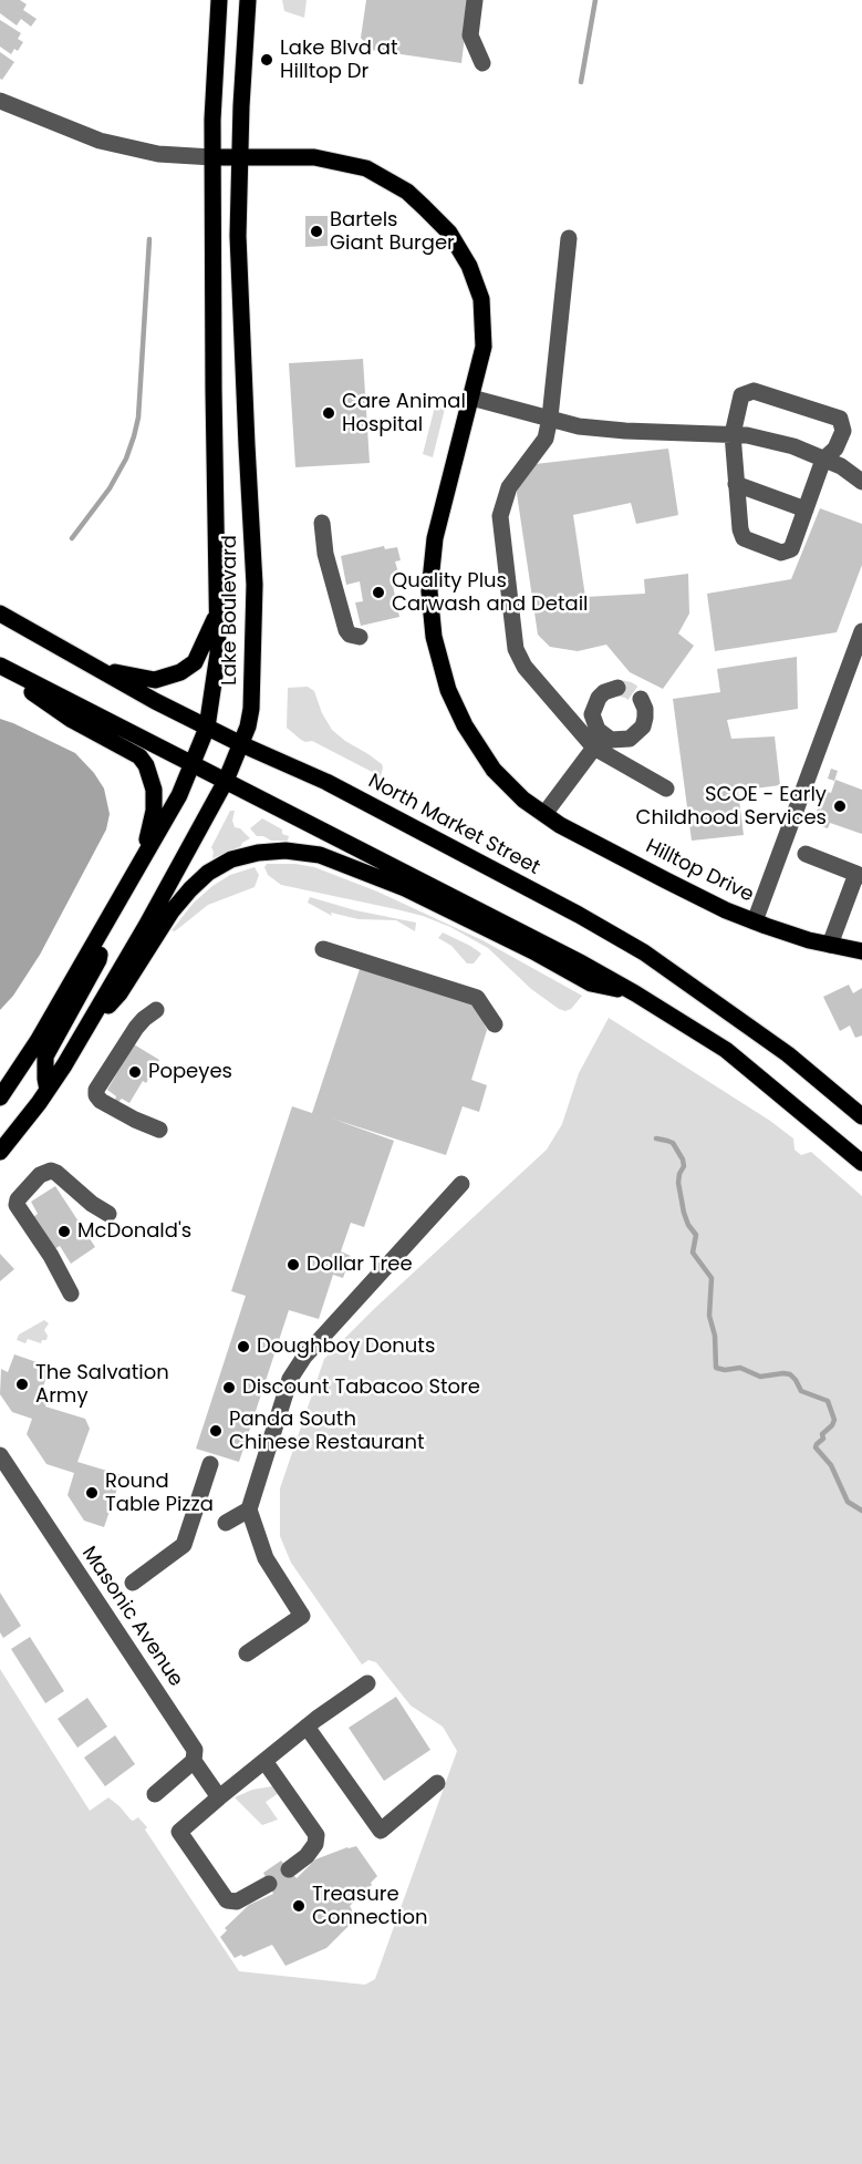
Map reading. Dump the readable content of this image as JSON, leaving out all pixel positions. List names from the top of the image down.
{
  "streets": {
    "main road": ["Lake Boulevard", "North Market Street", "Hilltop Drive"],
    "street": ["Masonic Avenue"]
  },
  "crossings": [
    ["Lake Boulevard", "North Market Street"],
    ["Lake Boulevard", "Hilltop Drive"]
  ],
  "places": [
    "Lake Blvd at Hilltop Dr",
    "Bartels Giant Burger",
    "Care Animal Hospital",
    "Quality Plus Carwash and Detail",
    "SCOE - Early Childhood Services",
    "Popeyes",
    "McDonald's",
    "Dollar Tree",
    "Doughboy Donuts",
    "The Salvation Army",
    "Discount Tabacoo Store",
    "Panda South Chinese Restaurant",
    "Round Table Pizza",
    "Treasure Connection"
  ]
}
